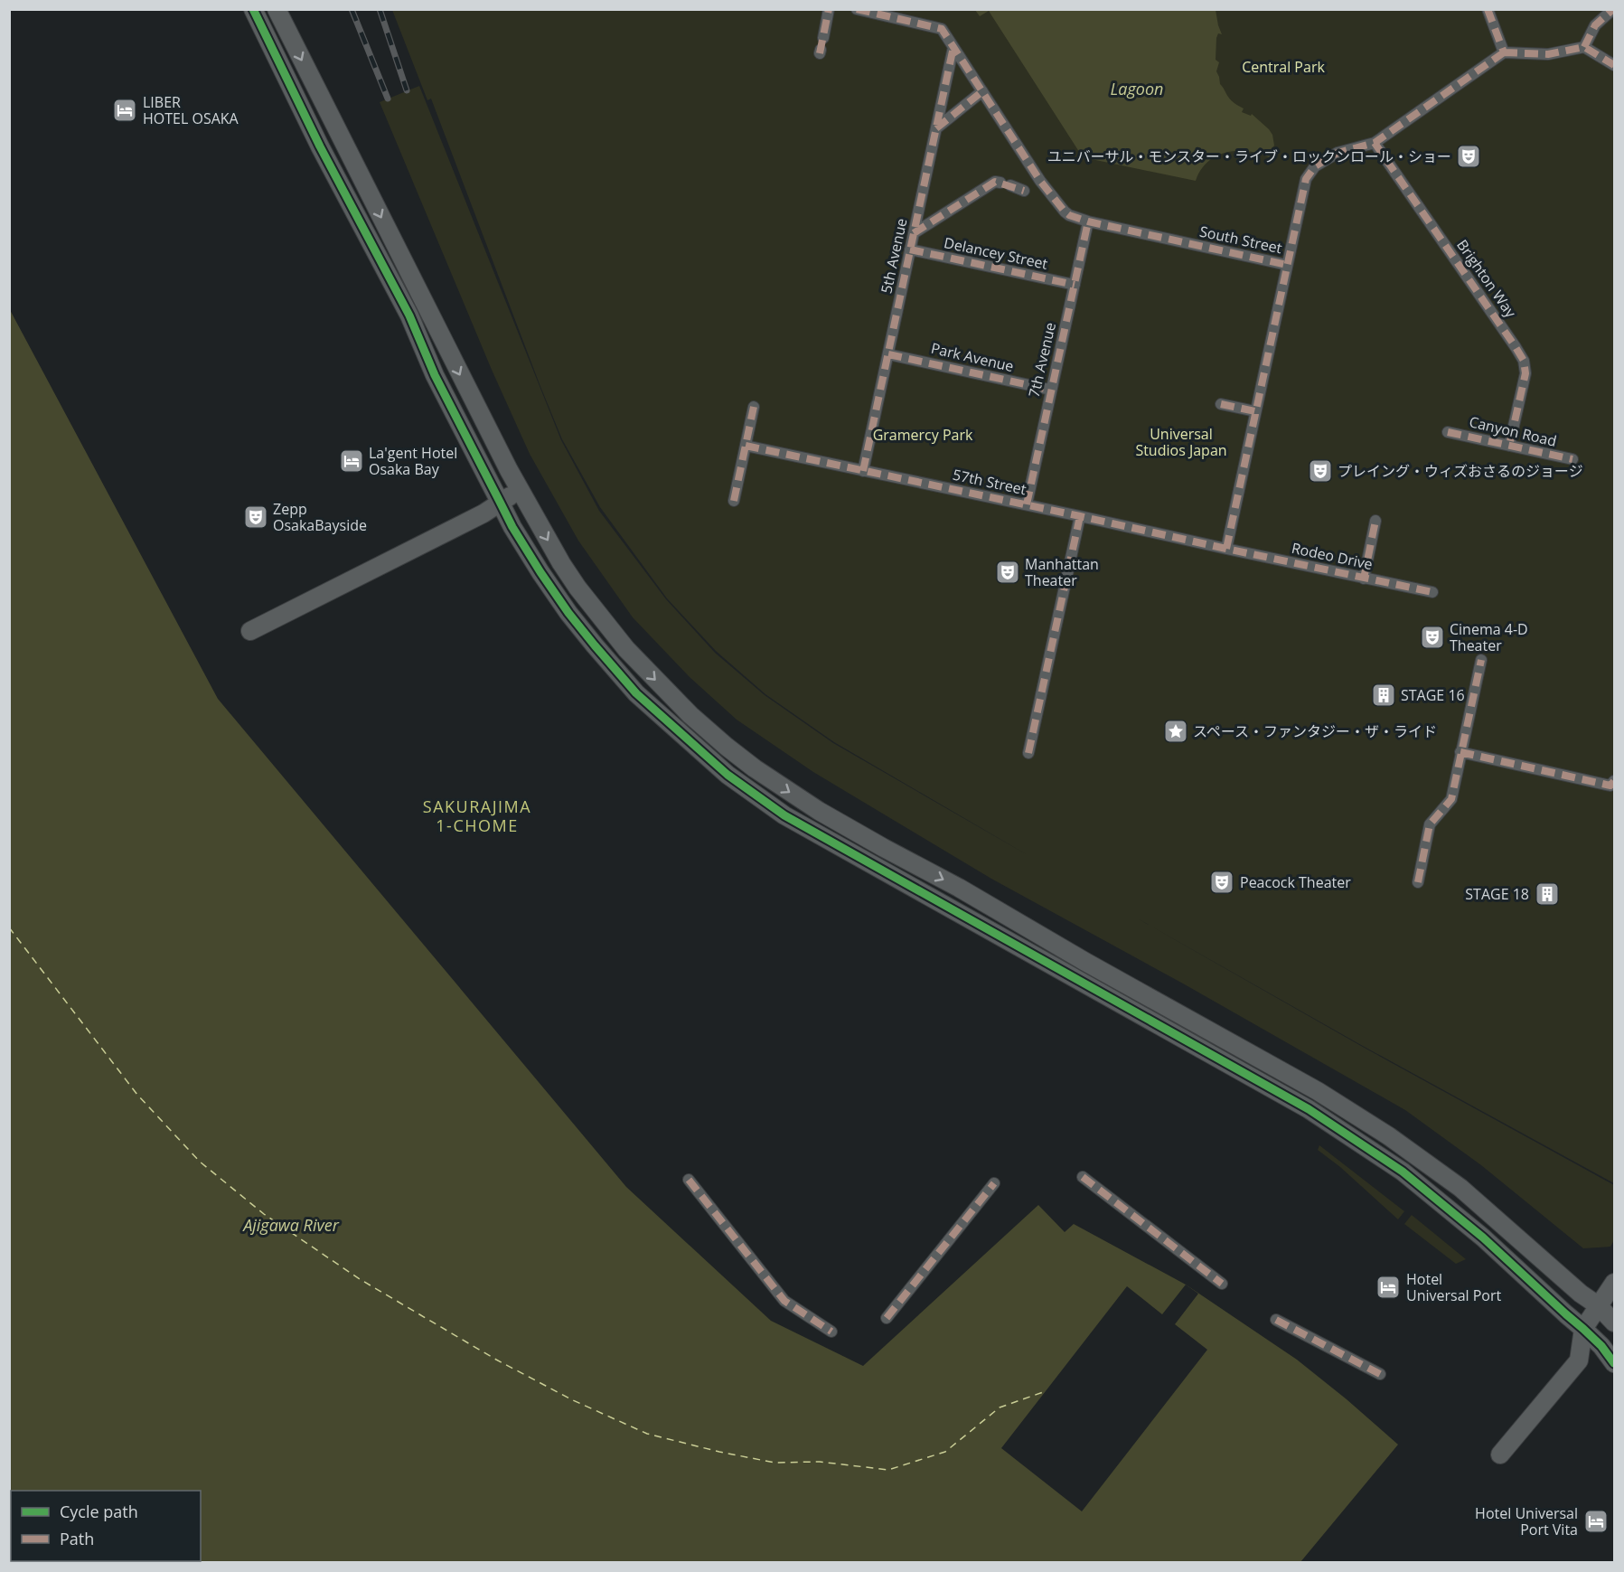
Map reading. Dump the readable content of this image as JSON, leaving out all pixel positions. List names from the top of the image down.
{
  "streets": {
    "street": [
      "South Street",
      "Delancey Street",
      "5th Avenue",
      "Brighton Way",
      "Park Avenue",
      "7th Avenue",
      "Canyon Road",
      "57th Street",
      "Rodeo Drive"
    ]
  },
  "crossings": [
    ["South Street", "5th Avenue"],
    ["South Street", "Brighton Way"],
    ["South Street", "7th Avenue"],
    ["Delancey Street", "5th Avenue"],
    ["Delancey Street", "7th Avenue"],
    ["5th Avenue", "Park Avenue"],
    ["5th Avenue", "57th Street"],
    ["Brighton Way", "Canyon Road"],
    ["Park Avenue", "7th Avenue"],
    ["7th Avenue", "57th Street"],
    ["57th Street", "Rodeo Drive"]
  ],
  "districts": ["SAKURAJIMA 1-CHOME"],
  "water": ["Lagoon", "Ajigawa River"],
  "parks": ["Central Park", "Universal Studios Japan", "Gramercy Park"],
  "places": {
    "hotel": [
      "LIBER HOTEL OSAKA",
      "La'gent Hotel Osaka Bay",
      "Hotel Universal Port",
      "Hotel Universal Port Vita"
    ],
    "theatre": [
      "ユニバーサル・モンスター・ライブ・ロックンロール・ショー",
      "プレイング・ウィズおさるのジョージ",
      "Zepp OsakaBayside",
      "Manhattan Theater",
      "Cinema 4-D Theater",
      "Peacock Theater"
    ],
    "building": ["STAGE 16", "STAGE 18"],
    "place": ["スペース・ファンタジー・ザ・ライド"]
  },
  "legend": ["Cycle path", "Path"]
}
